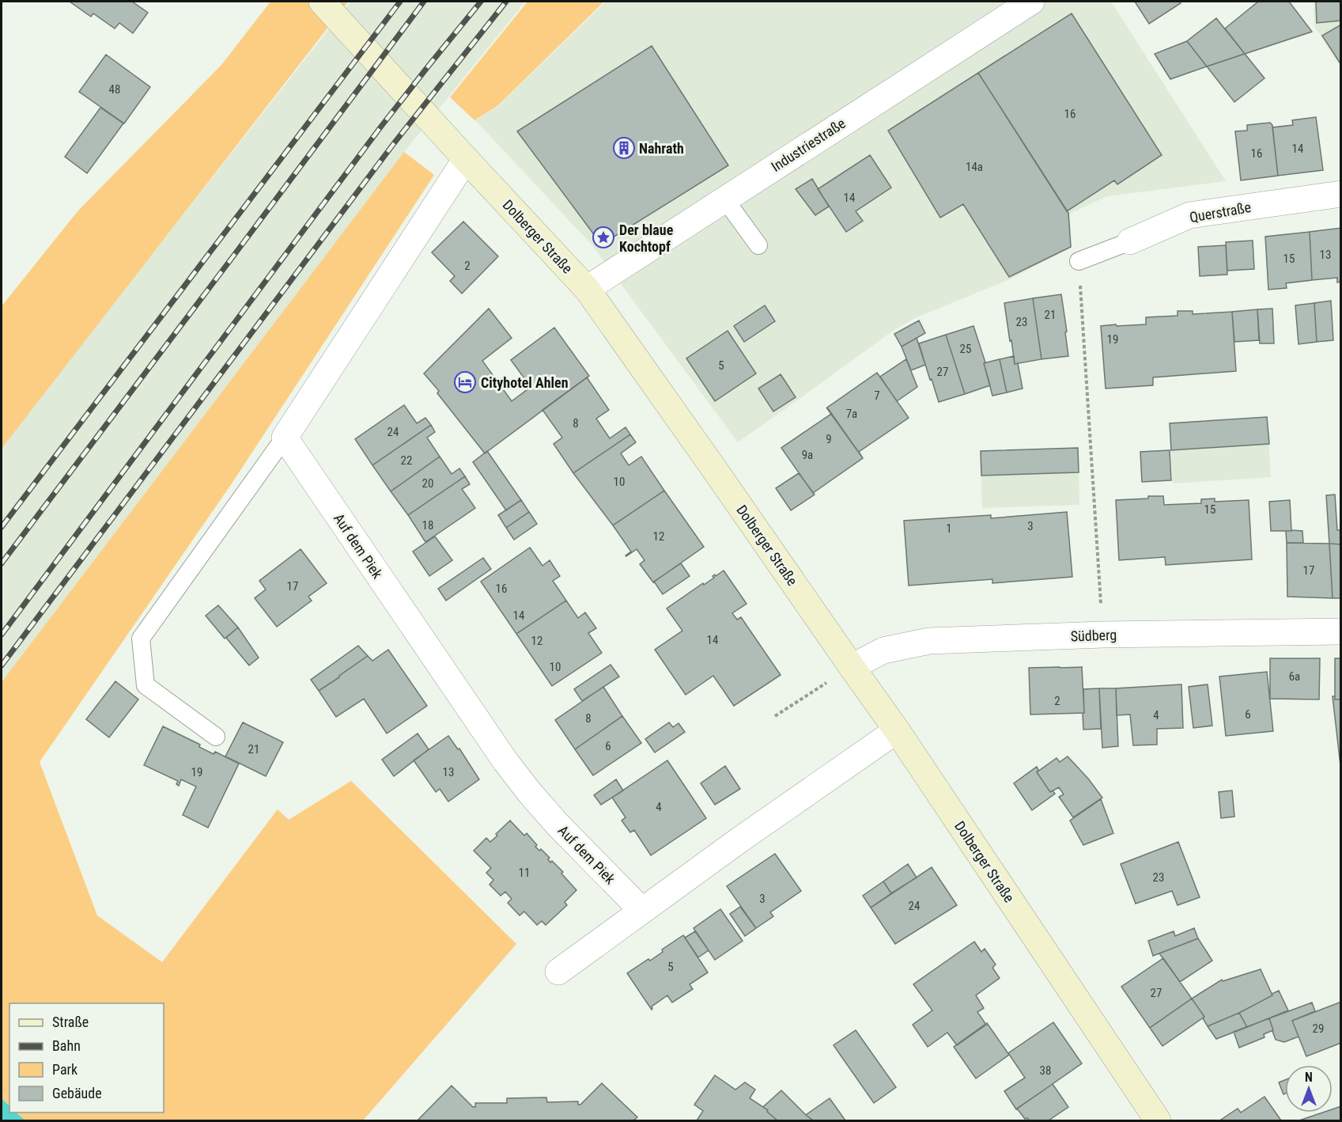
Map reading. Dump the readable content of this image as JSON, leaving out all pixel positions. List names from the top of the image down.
{
  "streets": {
    "street": [
      "Industriestraße",
      "Querstraße",
      "Dolberger Straße",
      "Auf dem Piek",
      "Südberg"
    ]
  },
  "crossings": [
    ["Industriestraße", "Dolberger Straße"],
    ["Dolberger Straße", "Südberg"]
  ],
  "places": {
    "building": ["Nahrath"],
    "place": ["Der blaue Kochtopf"],
    "hotel": ["Cityhotel Ahlen"]
  },
  "house_numbers": [
    "48",
    "16",
    "14",
    "16",
    "14a",
    "14",
    "13",
    "15",
    "2",
    "21",
    "23",
    "19",
    "25",
    "5",
    "27",
    "7",
    "7a",
    "8",
    "24",
    "9",
    "9a",
    "22",
    "10",
    "20",
    "15",
    "18",
    "3",
    "1",
    "12",
    "17",
    "17",
    "16",
    "14",
    "14",
    "12",
    "10",
    "6a",
    "2",
    "6",
    "4",
    "8",
    "6",
    "21",
    "19",
    "13",
    "4",
    "11",
    "23",
    "3",
    "24",
    "5",
    "27",
    "29",
    "38"
  ],
  "legend": [
    "Straße",
    "Bahn",
    "Park",
    "Gebäude"
  ],
  "north": "top"
}
